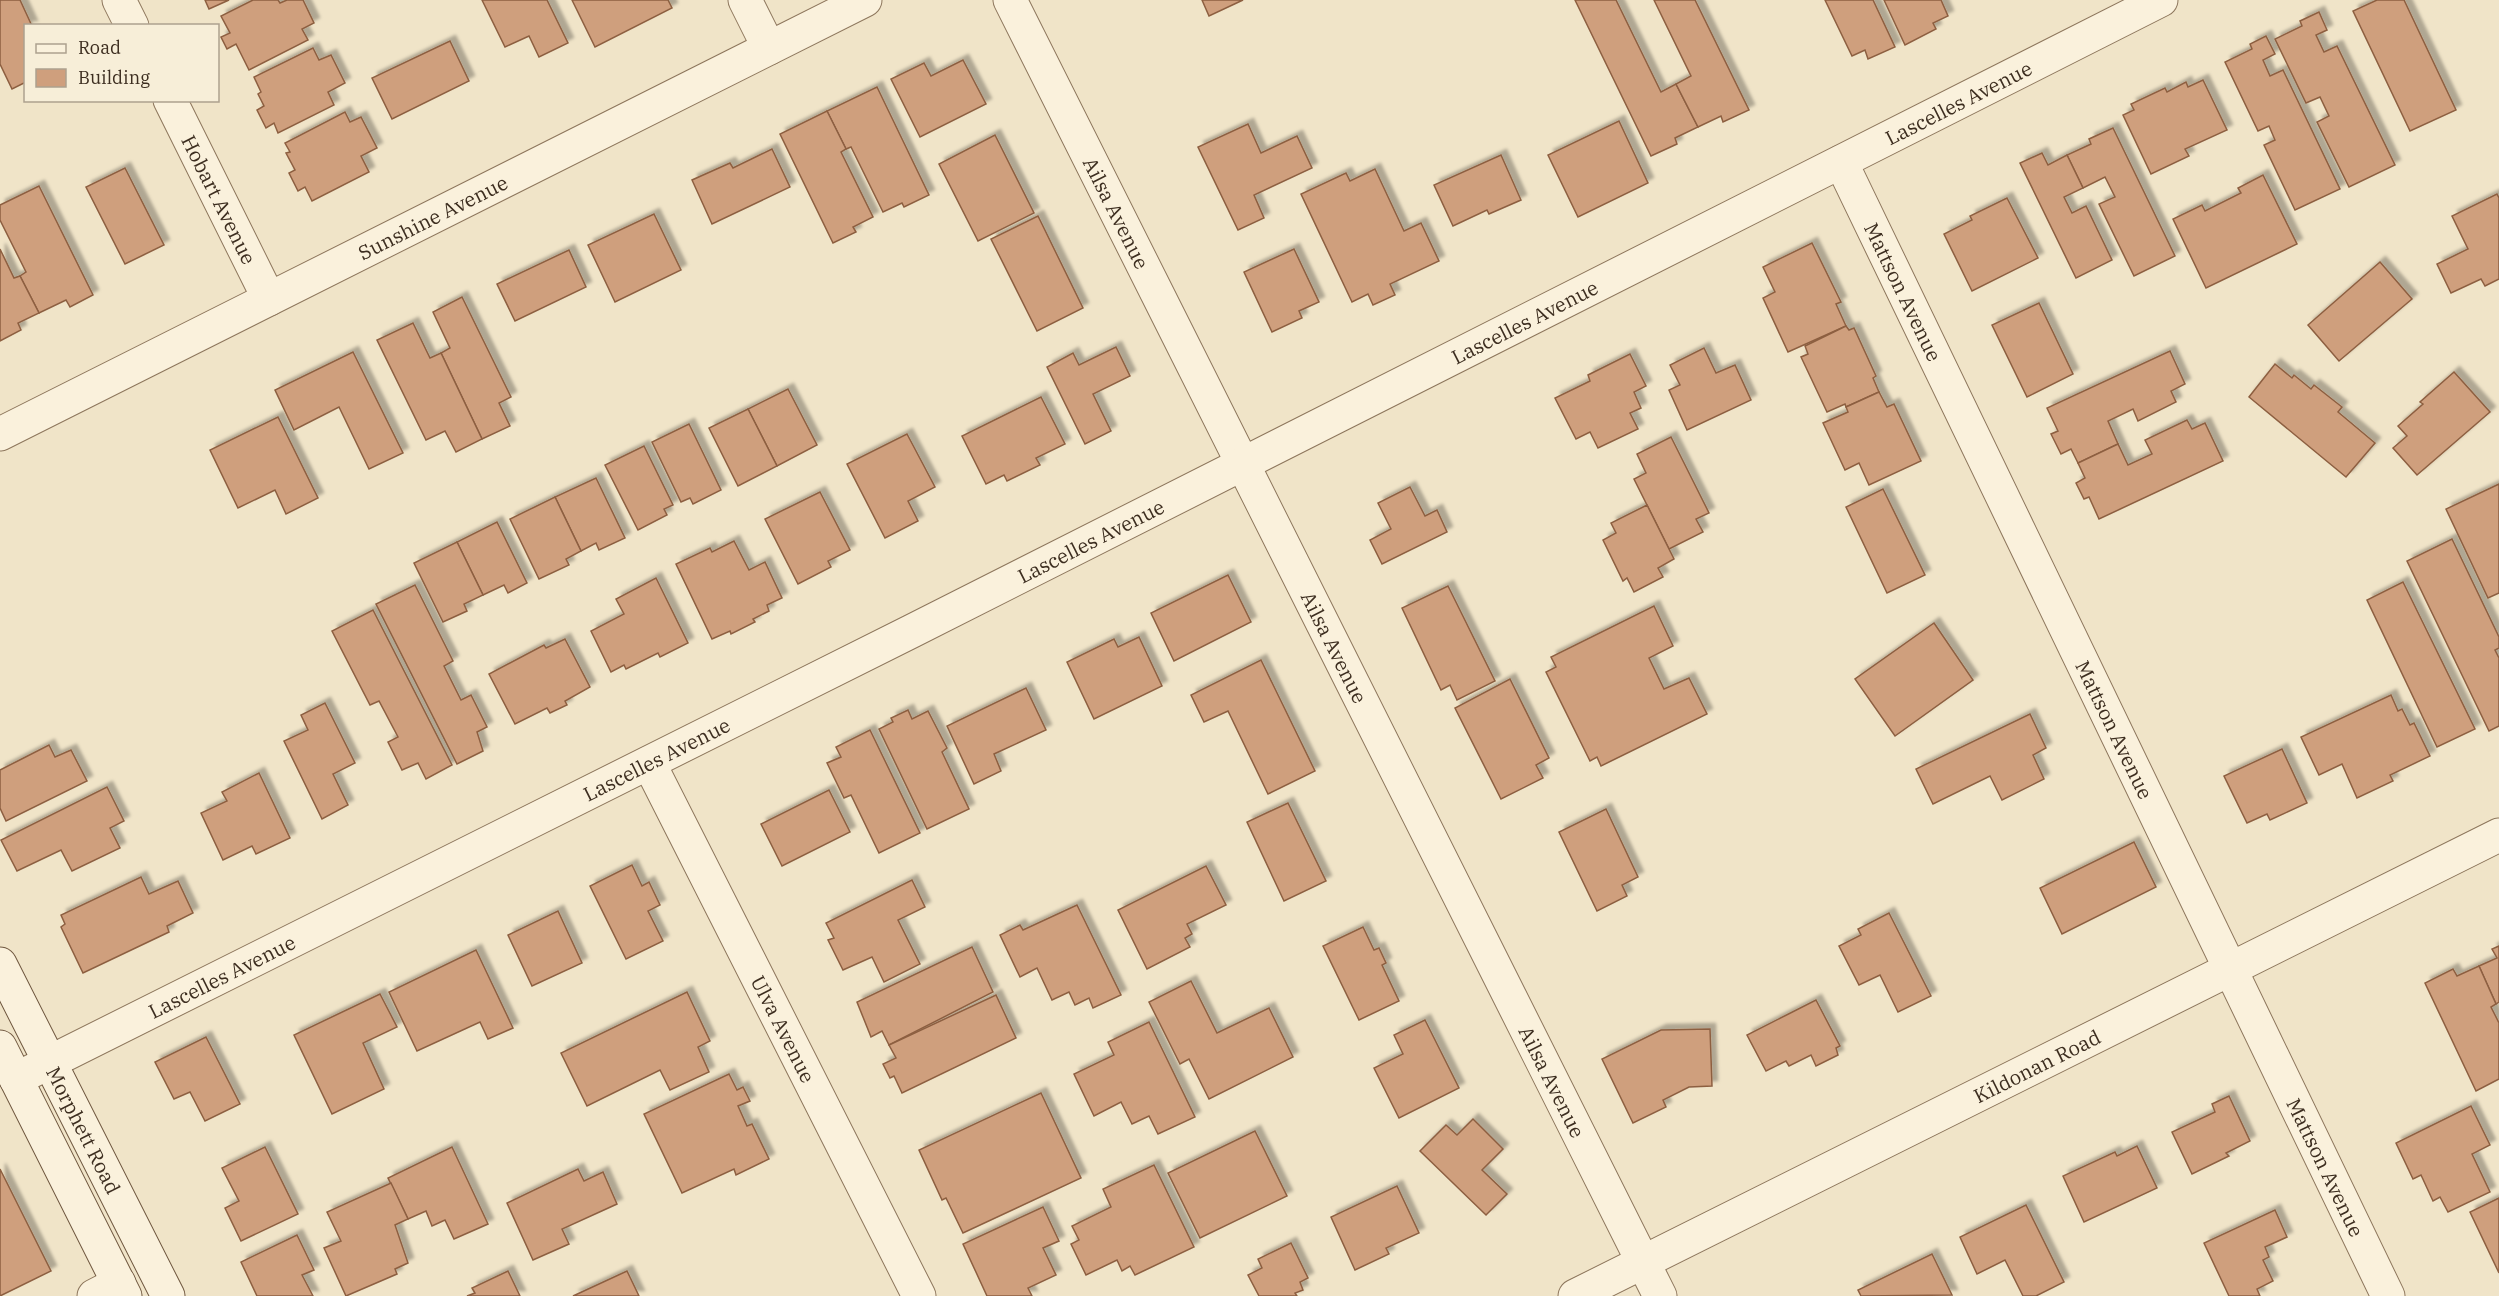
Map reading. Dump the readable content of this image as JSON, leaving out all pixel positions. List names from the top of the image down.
{
  "streets": {
    "street": [
      "Lascelles Avenue",
      "Hobart Avenue",
      "Ailsa Avenue",
      "Sunshine Avenue",
      "Mattson Avenue",
      "Ulva Avenue",
      "Kildonan Road",
      "Morphett Road"
    ]
  },
  "crossings": [
    ["Lascelles Avenue", "Ailsa Avenue"],
    ["Lascelles Avenue", "Mattson Avenue"],
    ["Lascelles Avenue", "Ulva Avenue"],
    ["Lascelles Avenue", "Morphett Road"],
    ["Hobart Avenue", "Sunshine Avenue"],
    ["Ailsa Avenue", "Kildonan Road"],
    ["Mattson Avenue", "Kildonan Road"]
  ],
  "legend": ["Road", "Building"]
}
